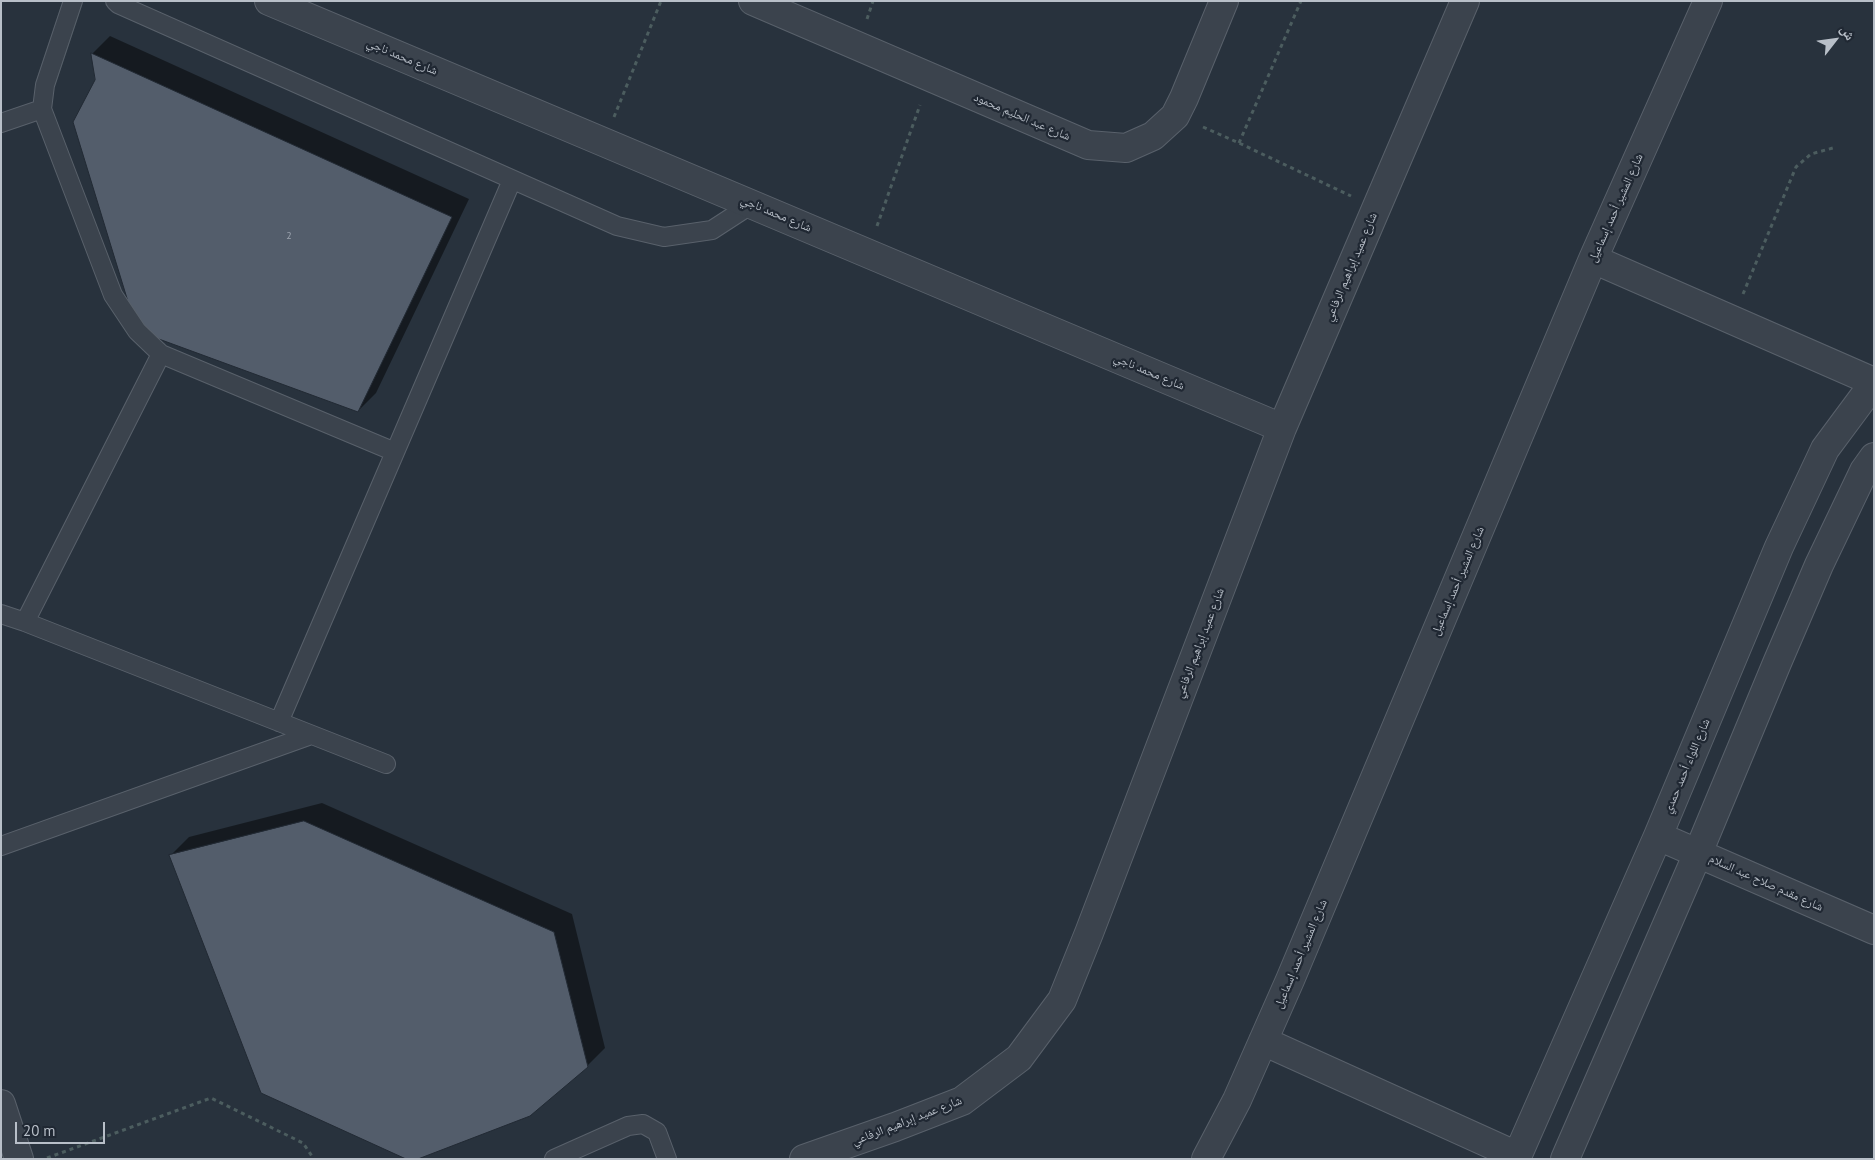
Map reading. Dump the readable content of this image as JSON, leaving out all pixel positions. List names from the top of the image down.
{
  "streets": {
    "street": [
      "شارع محمد ناجي",
      "شارع عبد الحليم محمود",
      "شارع المشير أحمد إسماعيل",
      "شارع عميد إبراهيم الرفاعي",
      "شارع اللواء أحمد حمدي",
      "شارع مقدم صلاح عبد السلام"
    ]
  },
  "crossings": [
    ["شارع محمد ناجي", "شارع عميد إبراهيم الرفاعي"],
    ["شارع اللواء أحمد حمدي", "شارع مقدم صلاح عبد السلام"]
  ],
  "house_numbers": ["2"],
  "scale_bar": "20 m",
  "north": "top right"
}
